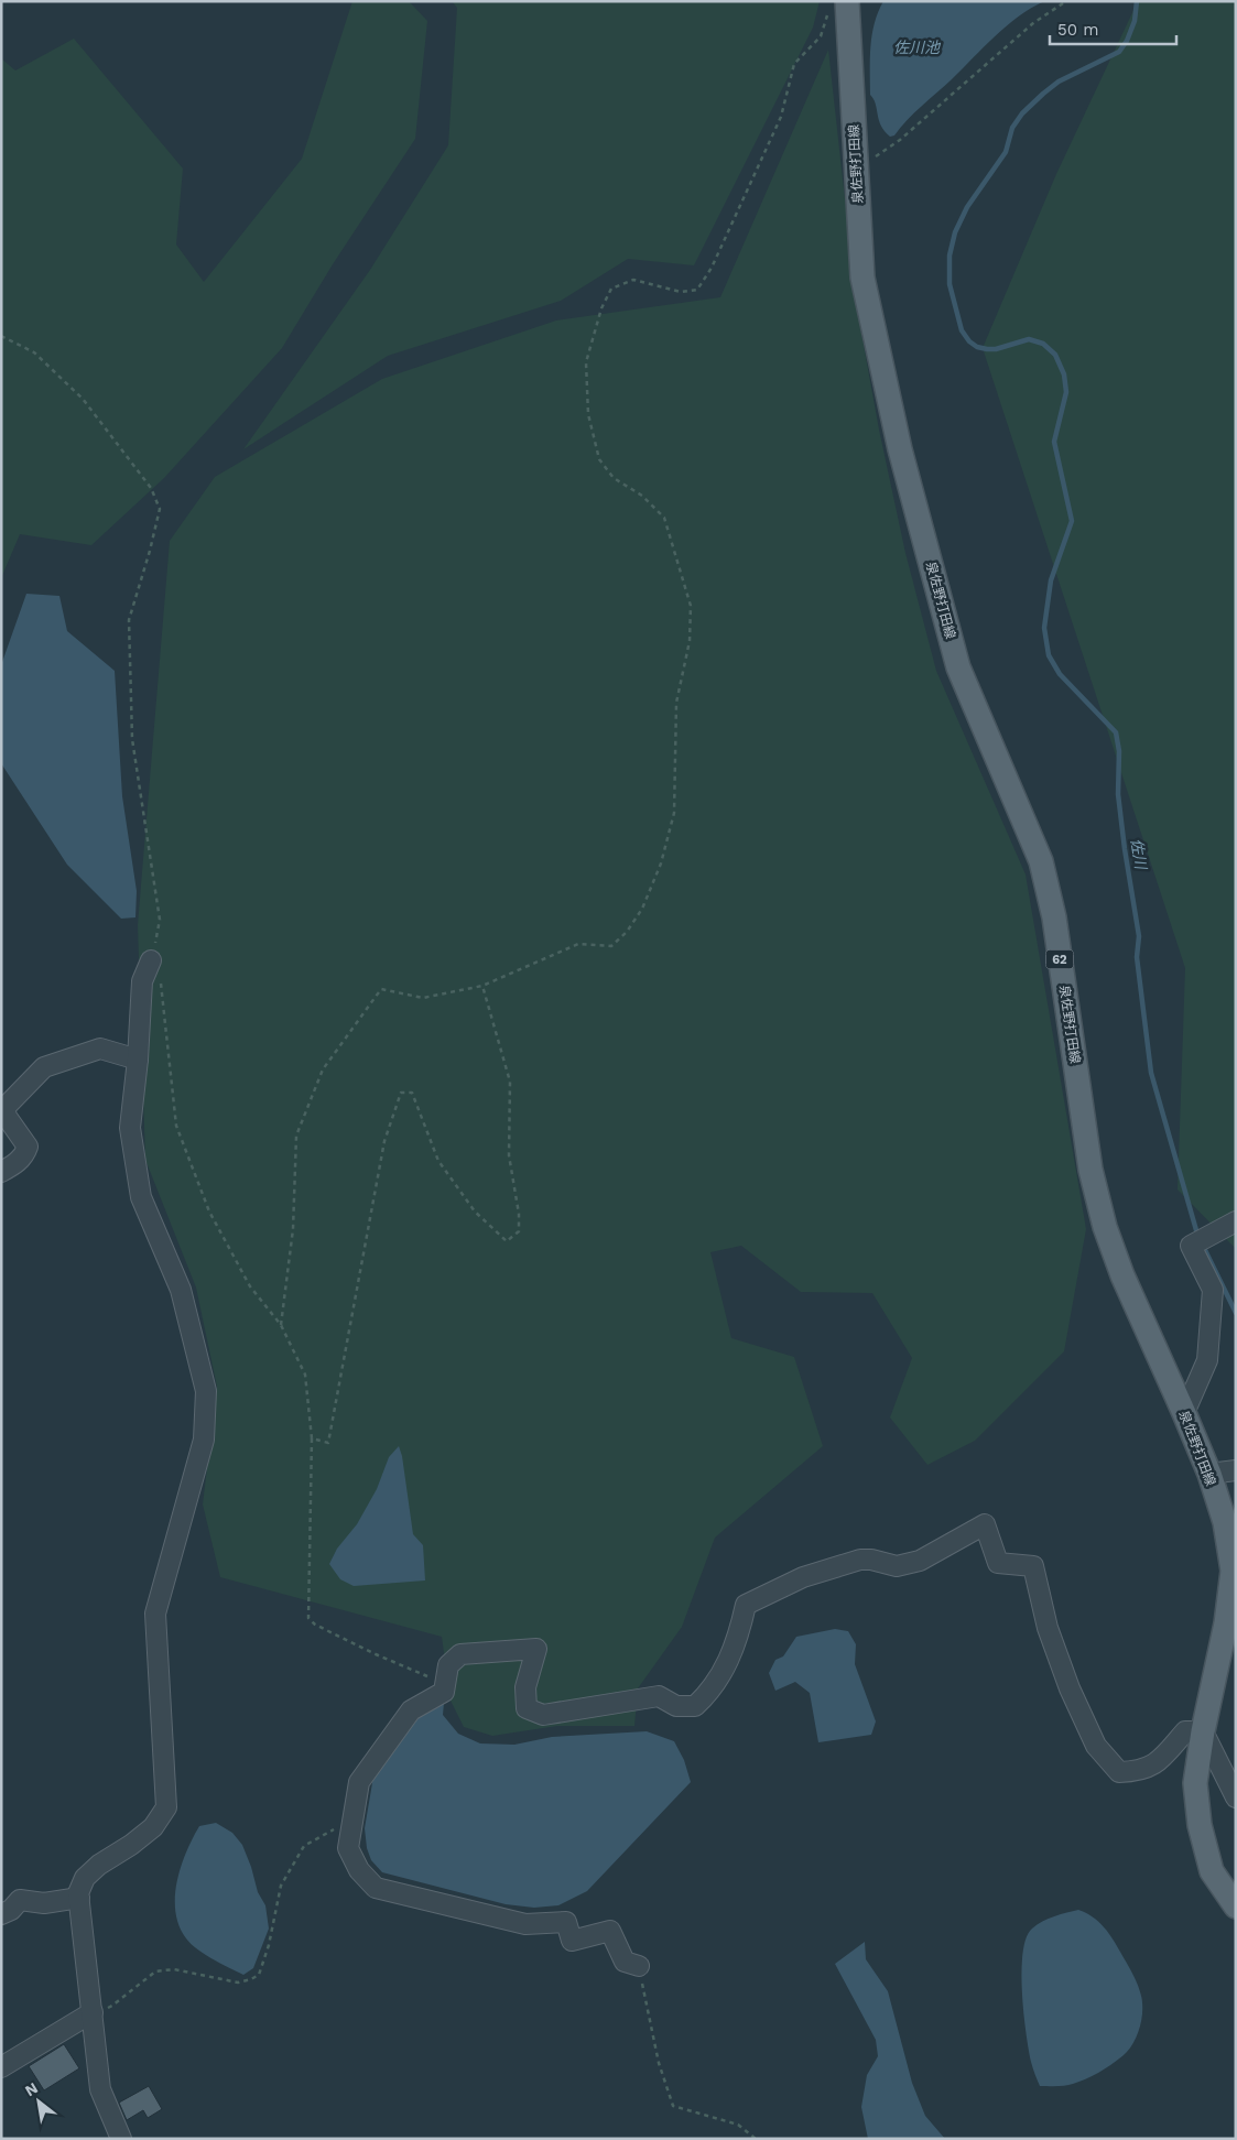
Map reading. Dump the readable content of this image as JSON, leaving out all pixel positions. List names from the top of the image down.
{
  "streets": {
    "main road": ["泉佐野打田線", "62"]
  },
  "water": ["佐川池", "佐川"],
  "scale_bar": "50 m",
  "north": "top left"
}
